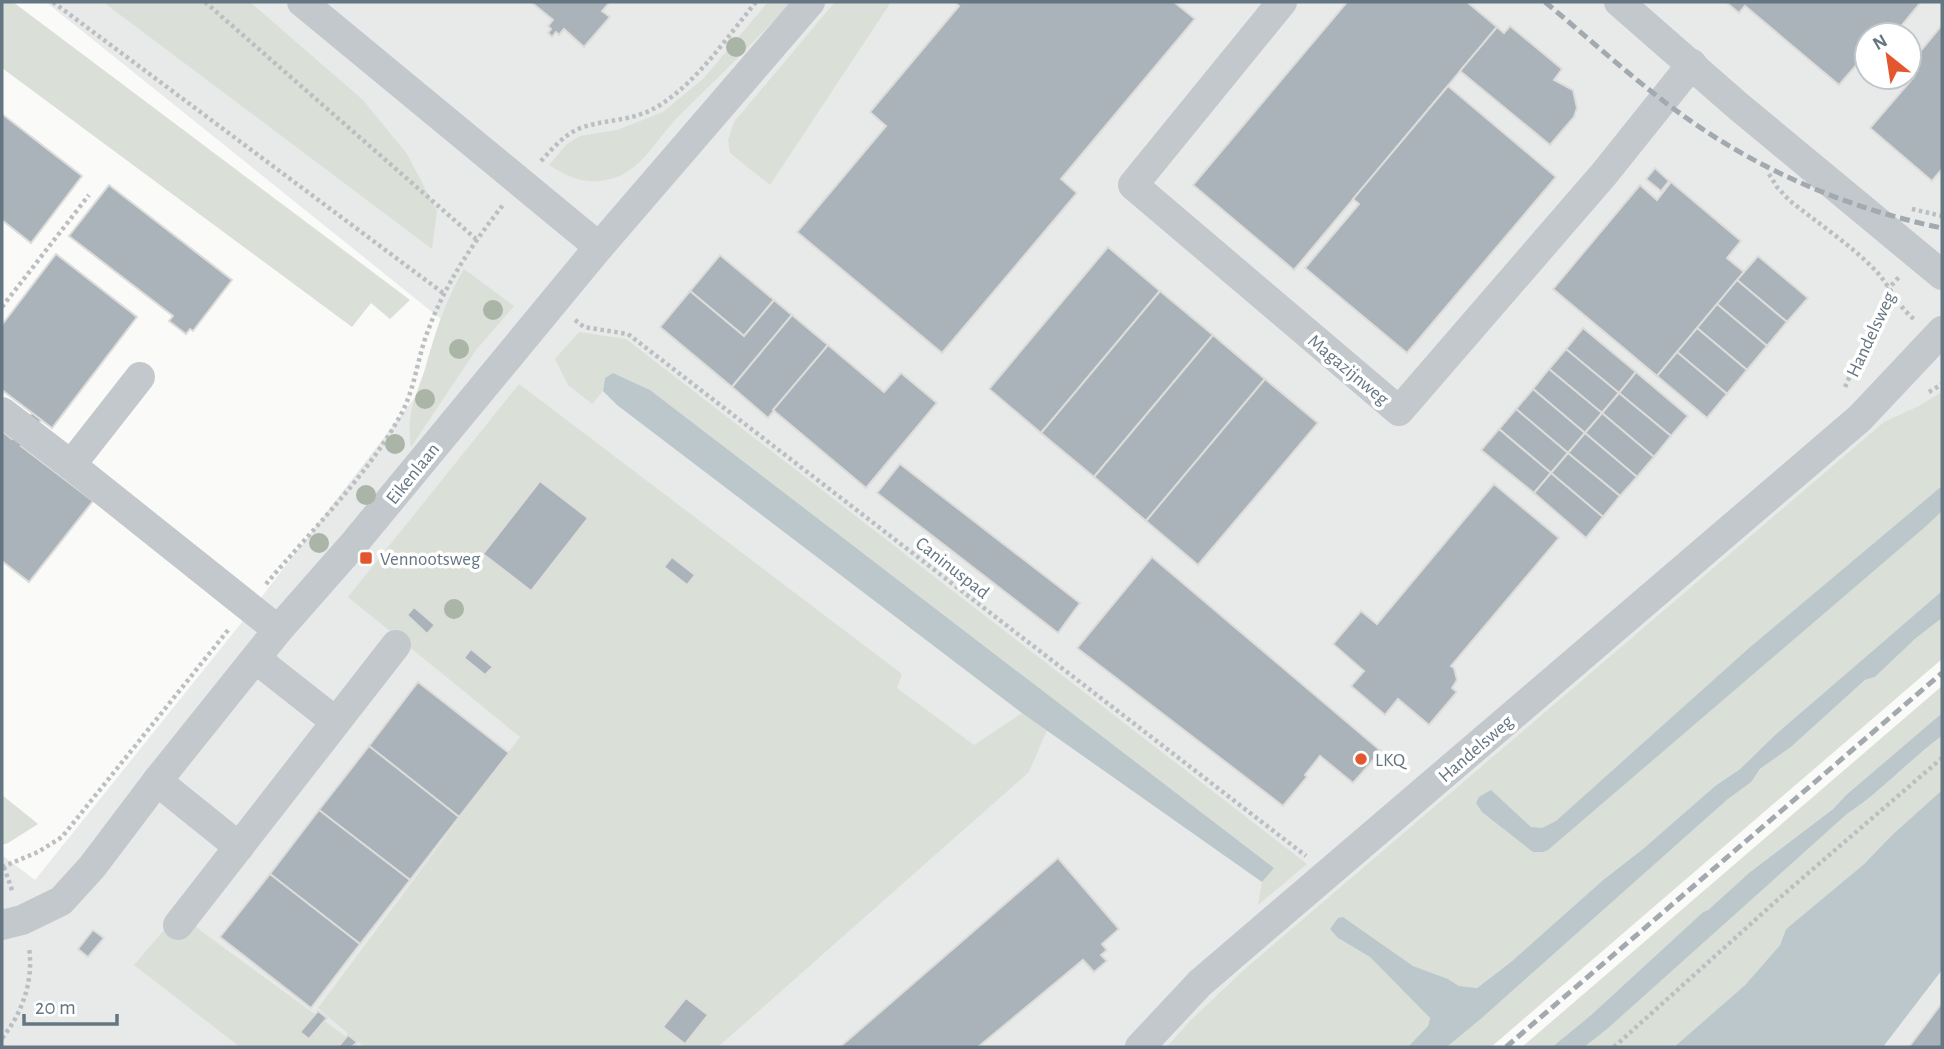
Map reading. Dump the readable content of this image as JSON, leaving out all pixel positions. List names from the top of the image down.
{
  "streets": {
    "street": ["Handelsweg", "Magazijnweg", "Eikenlaan"],
    "path": ["Caninuspad"]
  },
  "crossings": [
    ["Handelsweg", "Caninuspad"],
    ["Eikenlaan", "Caninuspad"]
  ],
  "places": {
    "transit": ["Vennootsweg"],
    "other": ["LKQ"]
  },
  "scale_bar": "20 m",
  "north": "top left"
}
